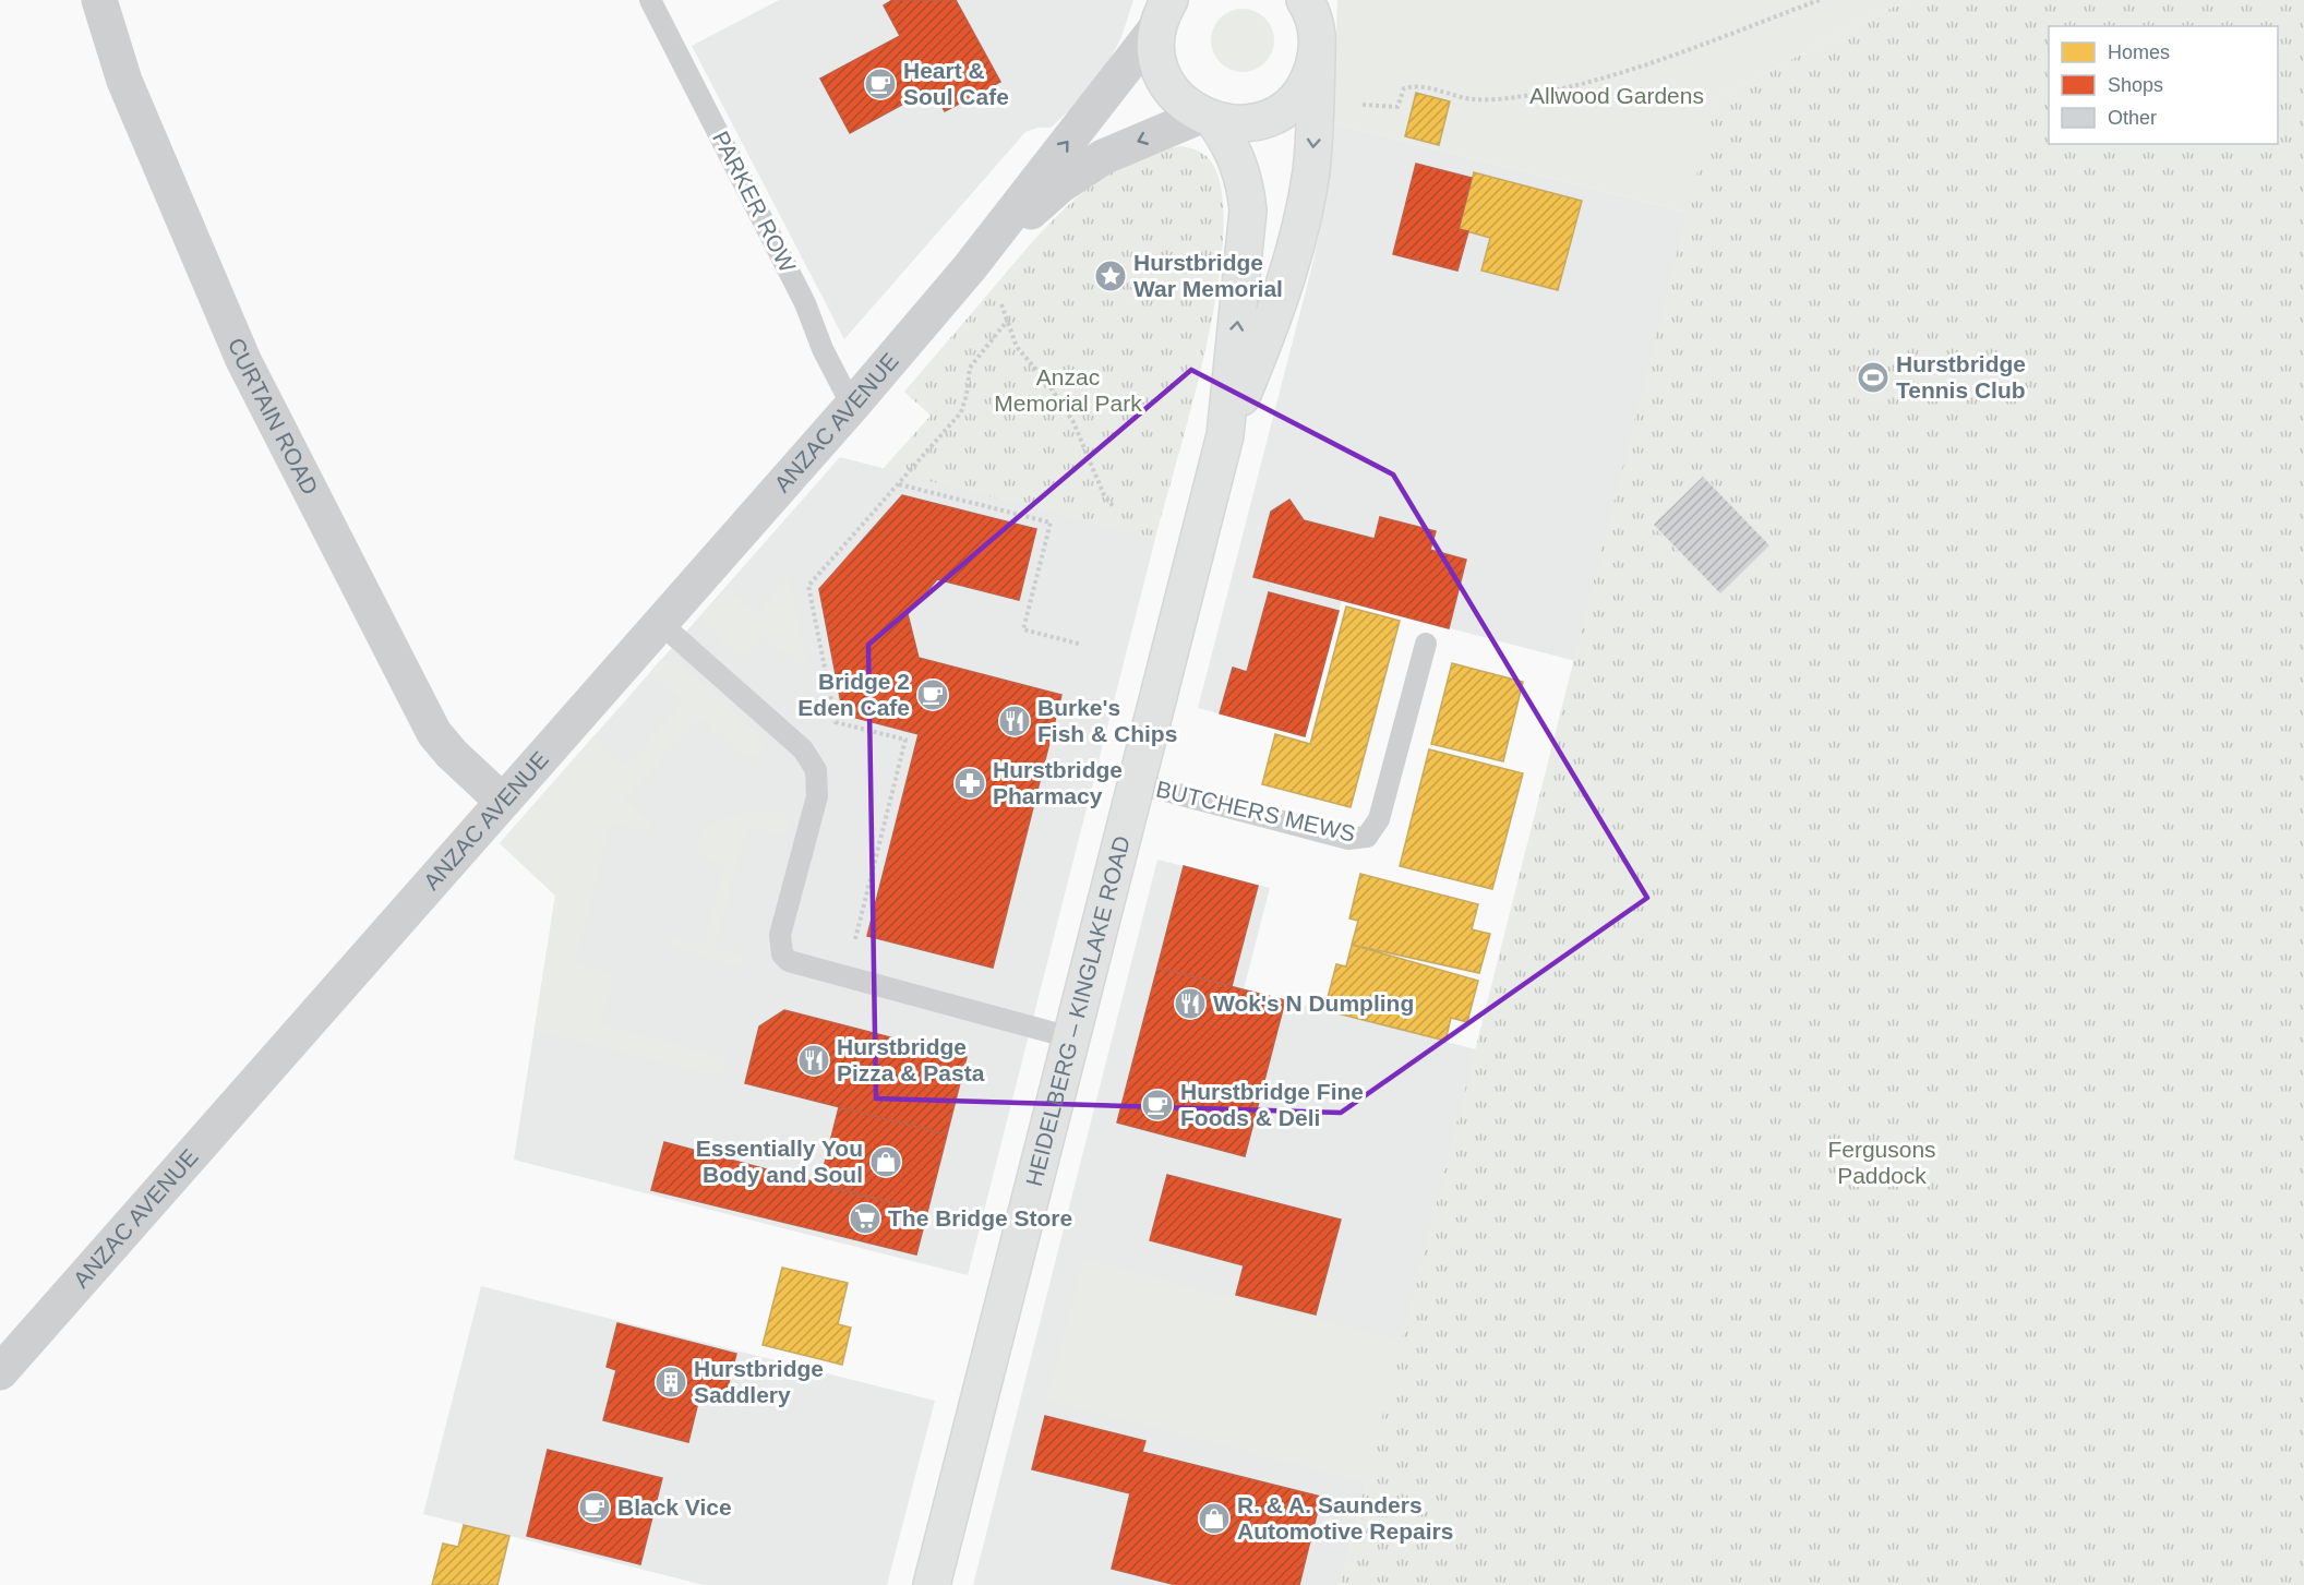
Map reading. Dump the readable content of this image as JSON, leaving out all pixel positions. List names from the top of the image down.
{
  "streets": {
    "main road": ["HEIDELBERG – KINGLAKE ROAD"],
    "street": ["CURTAIN ROAD", "ANZAC AVENUE"],
    "lane": ["PARKER ROW", "BUTCHERS MEWS"]
  },
  "crossings": [
    ["PARKER ROW", "ANZAC AVENUE"],
    ["CURTAIN ROAD", "ANZAC AVENUE"],
    ["ANZAC AVENUE", "HEIDELBERG – KINGLAKE ROAD"],
    ["BUTCHERS MEWS", "HEIDELBERG – KINGLAKE ROAD"]
  ],
  "parks": ["Allwood Gardens", "Anzac Memorial Park", "Fergusons Paddock"],
  "places": {
    "cafe": [
      "Heart & Soul Cafe",
      "Bridge 2 Eden Cafe",
      "Hurstbridge Fine Foods & Deli",
      "Black Vice"
    ],
    "place": ["Hurstbridge War Memorial"],
    "sports": ["Hurstbridge Tennis Club"],
    "restaurant": ["Burke's Fish & Chips", "Wok's N Dumpling", "Hurstbridge Pizza & Pasta"],
    "pharmacy": ["Hurstbridge Pharmacy"],
    "shop": ["Essentially You Body and Soul", "R. & A. Saunders Automotive Repairs"],
    "supermarket": ["The Bridge Store"],
    "building": ["Hurstbridge Saddlery"]
  },
  "legend": ["Homes", "Shops", "Other"]
}
